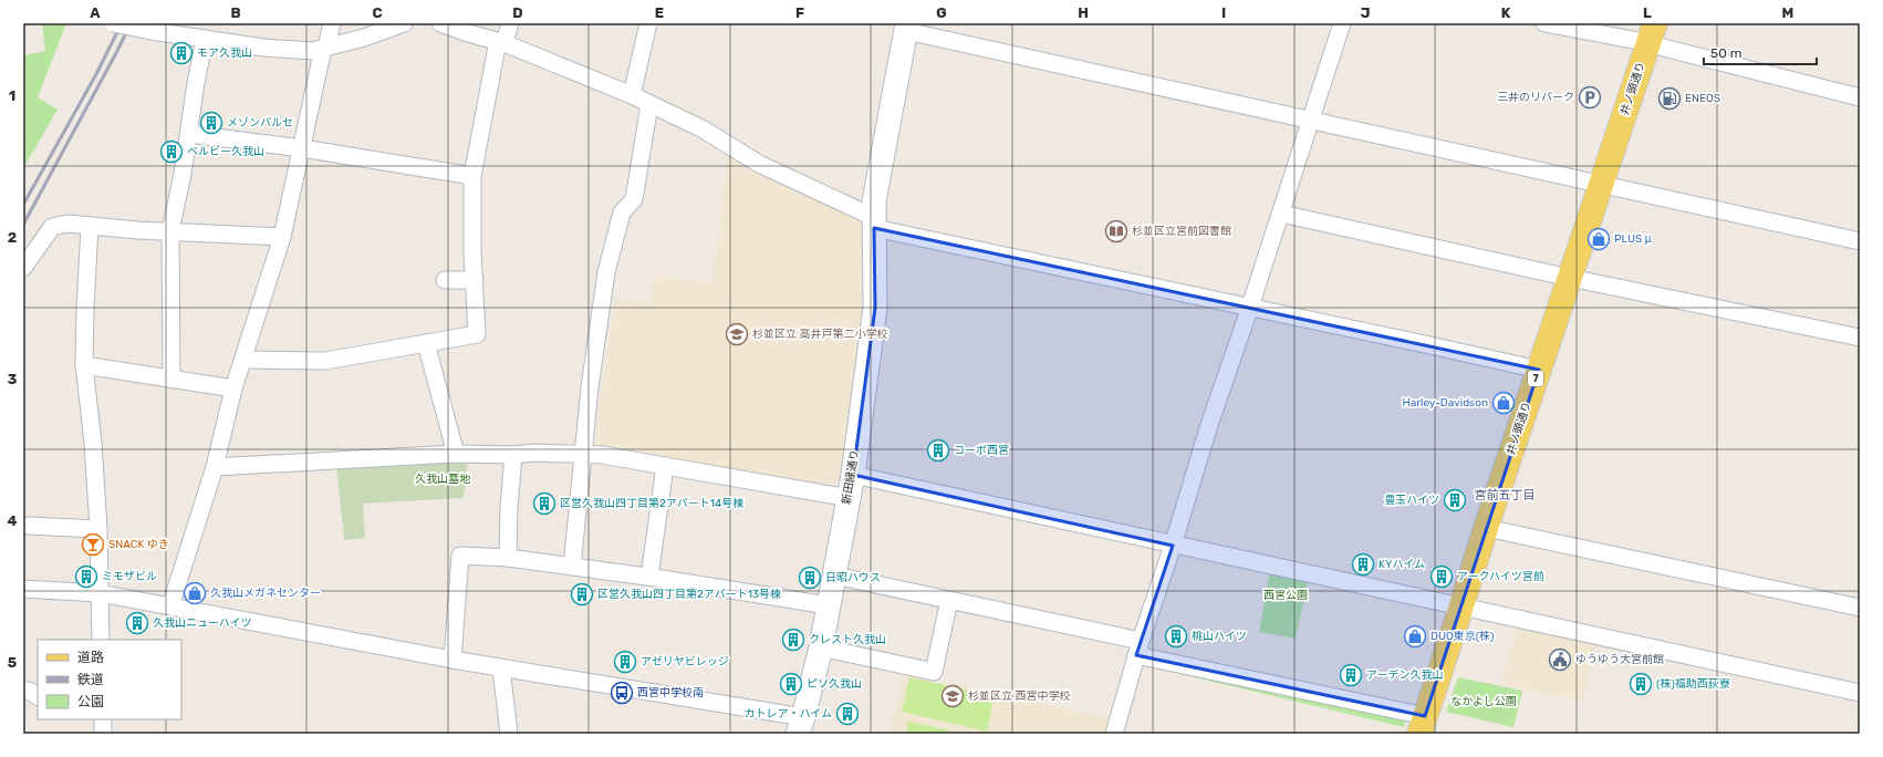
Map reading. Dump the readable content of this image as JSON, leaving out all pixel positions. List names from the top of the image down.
{
  "streets": {
    "main road": ["井ノ頭通り", "7"],
    "street": ["新田縁通り"]
  },
  "districts": ["宮前五丁目"],
  "parks": ["久我山墓地", "西宮公園", "なかよし公園"],
  "places": {
    "building": [
      "モア久我山",
      "メゾンパルセ",
      "ベルビー久我山",
      "コーポ西宮",
      "豊玉ハイツ",
      "区営久我山四丁目第2アパート14号棟",
      "KYハイム",
      "ミモザビル",
      "アークハイツ宮前",
      "日昭ハウス",
      "区営久我山四丁目第2アパート13号棟",
      "久我山ニューハイツ",
      "桃山ハイツ",
      "クレスト久我山",
      "アゼリヤビレッジ",
      "アーデン久我山",
      "ピソ久我山",
      "(株)福助西荻寮",
      "カトレア・ハイム"
    ],
    "parking": ["三井のリパーク"],
    "fuel station": ["ENEOS"],
    "library": ["杉並区立宮前図書館"],
    "shop": [
      "PLUS μ",
      "Harley-Davidson",
      "久我山メガネセンター",
      "DUO東京(株)"
    ],
    "school or university": ["杉並区立 高井戸第二小学校", "杉並区立 西宮中学校"],
    "bar": ["SNACK ゆき"],
    "public building": ["ゆうゆう大宮前館"],
    "bus stop": ["西宮中学校南"]
  },
  "legend": ["道路", "鉄道", "公園"],
  "scale_bar": "50 m",
  "grid": {
    "columns": [
      "A",
      "B",
      "C",
      "D",
      "E",
      "F",
      "G",
      "H",
      "I",
      "J",
      "K",
      "L",
      "M"
    ],
    "rows": [
      "1",
      "2",
      "3",
      "4",
      "5"
    ]
  }
}
